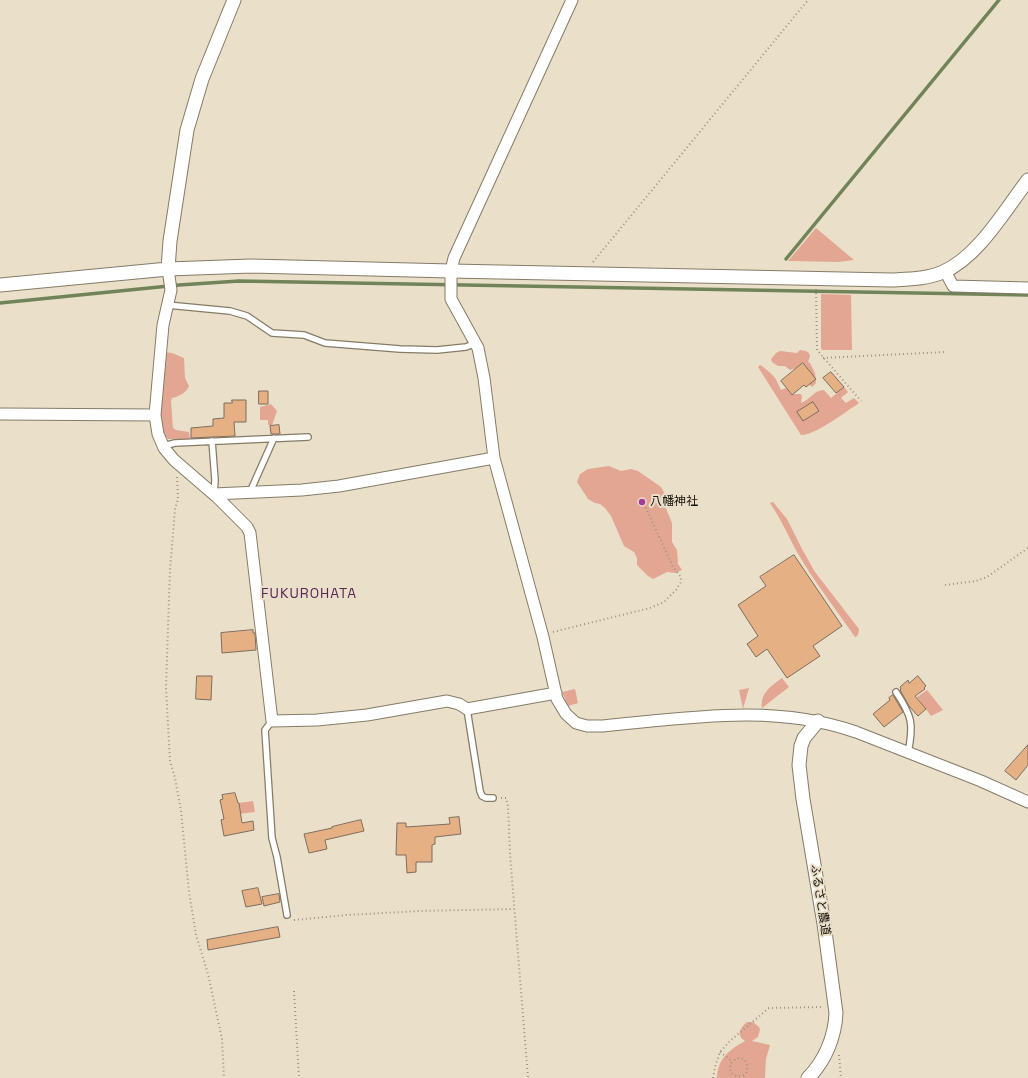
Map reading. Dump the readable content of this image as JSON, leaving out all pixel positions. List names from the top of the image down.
{
  "streets": {
    "street": ["ふるさと農道"]
  },
  "districts": ["FUKUROHATA"],
  "places": ["八幡神社"]
}
